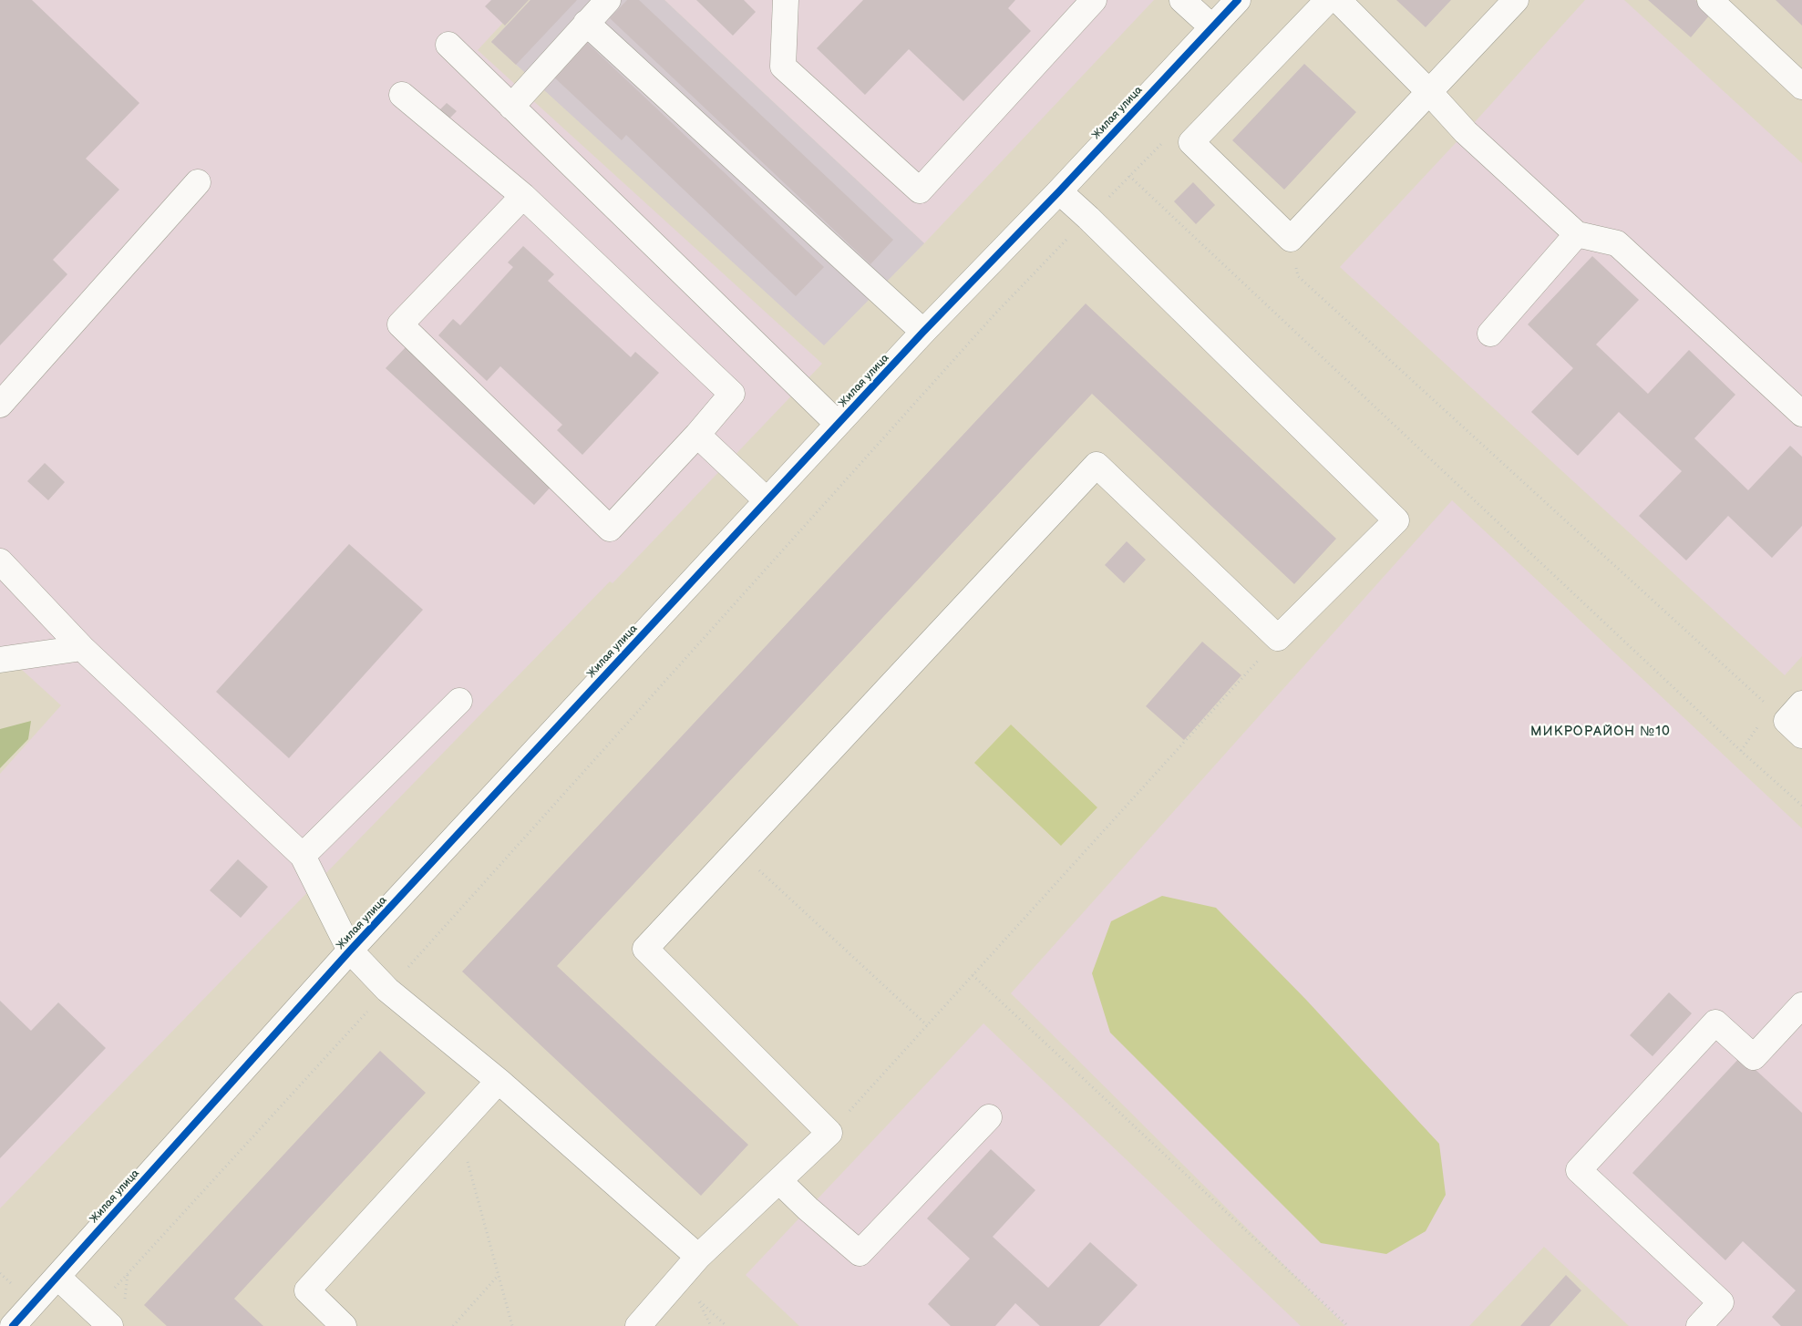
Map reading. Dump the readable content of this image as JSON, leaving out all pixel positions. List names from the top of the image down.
{
  "streets": {
    "street": ["Жилая улица"]
  },
  "districts": ["МИКРОРАЙОН №10"]
}
